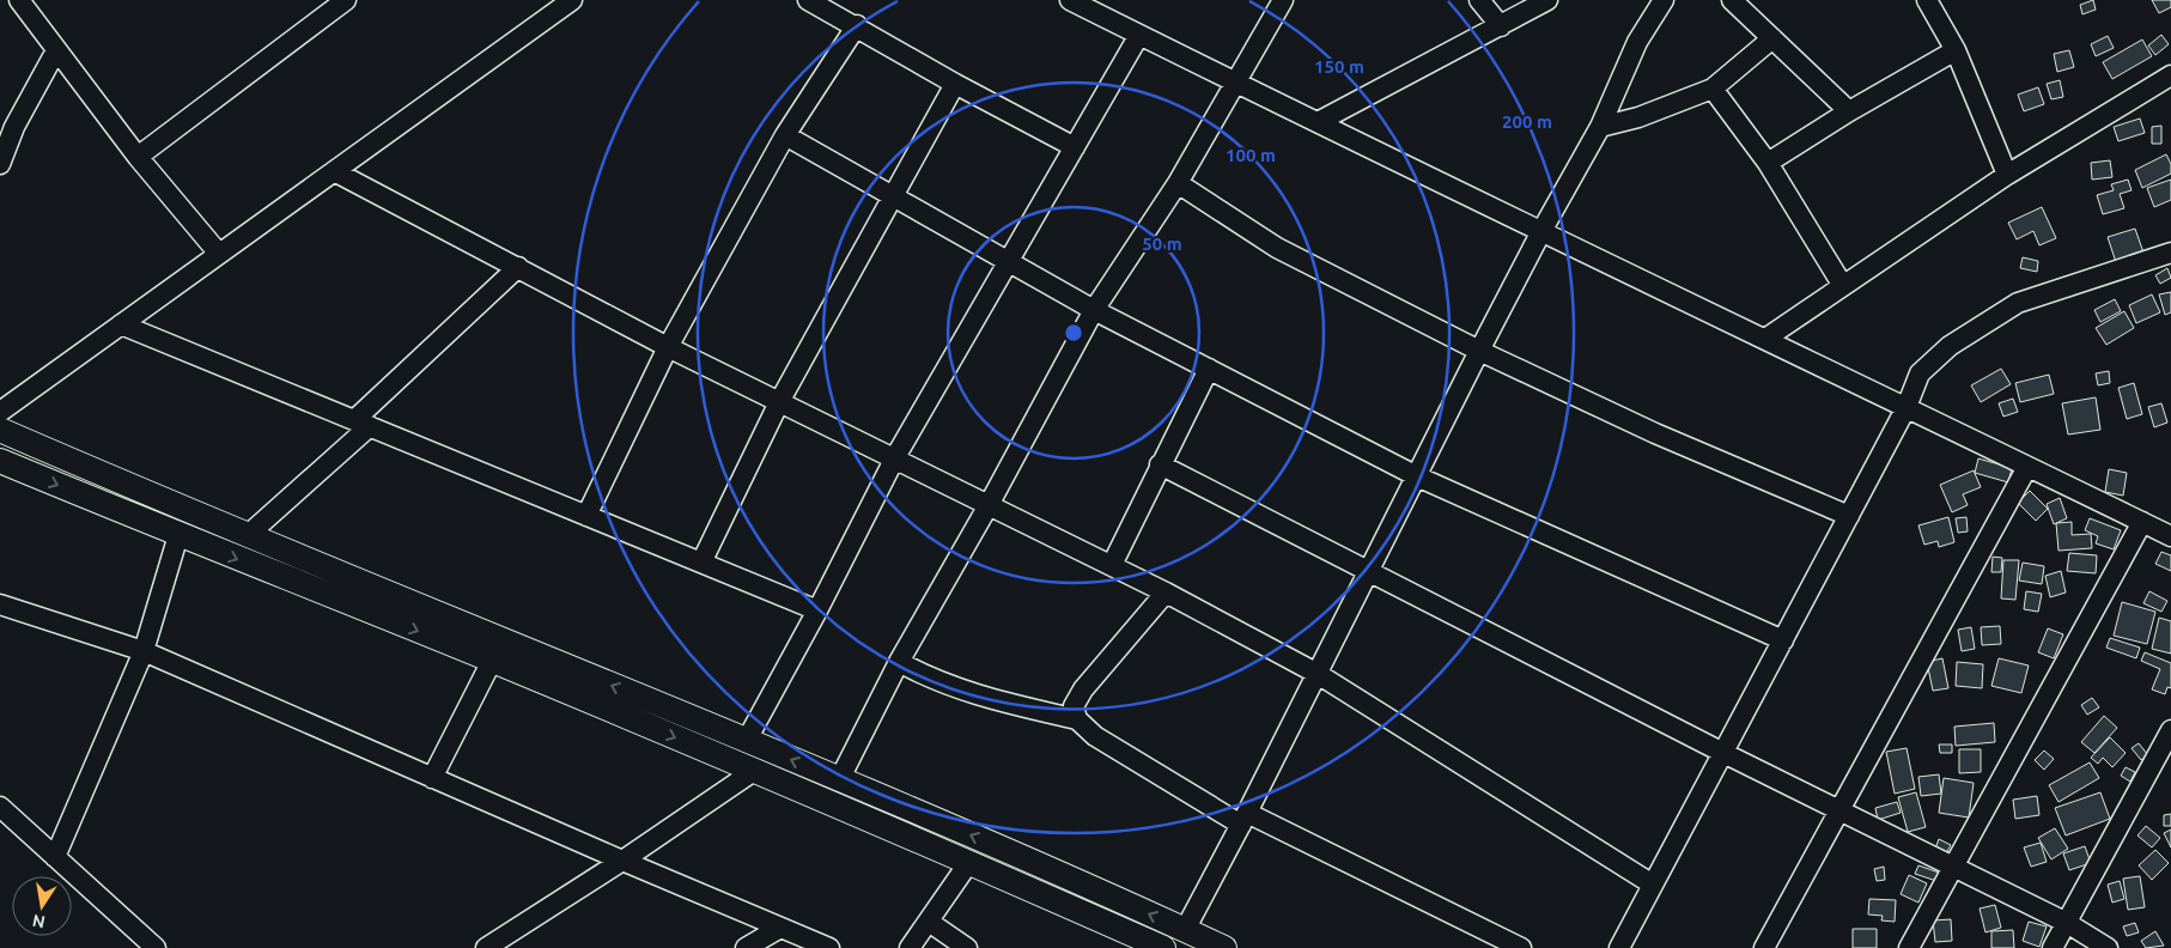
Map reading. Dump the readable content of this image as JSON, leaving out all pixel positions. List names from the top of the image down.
{
  "north": "bottom",
  "rings": [
    "150 m",
    "200 m",
    "100 m",
    "50 m"
  ]
}
